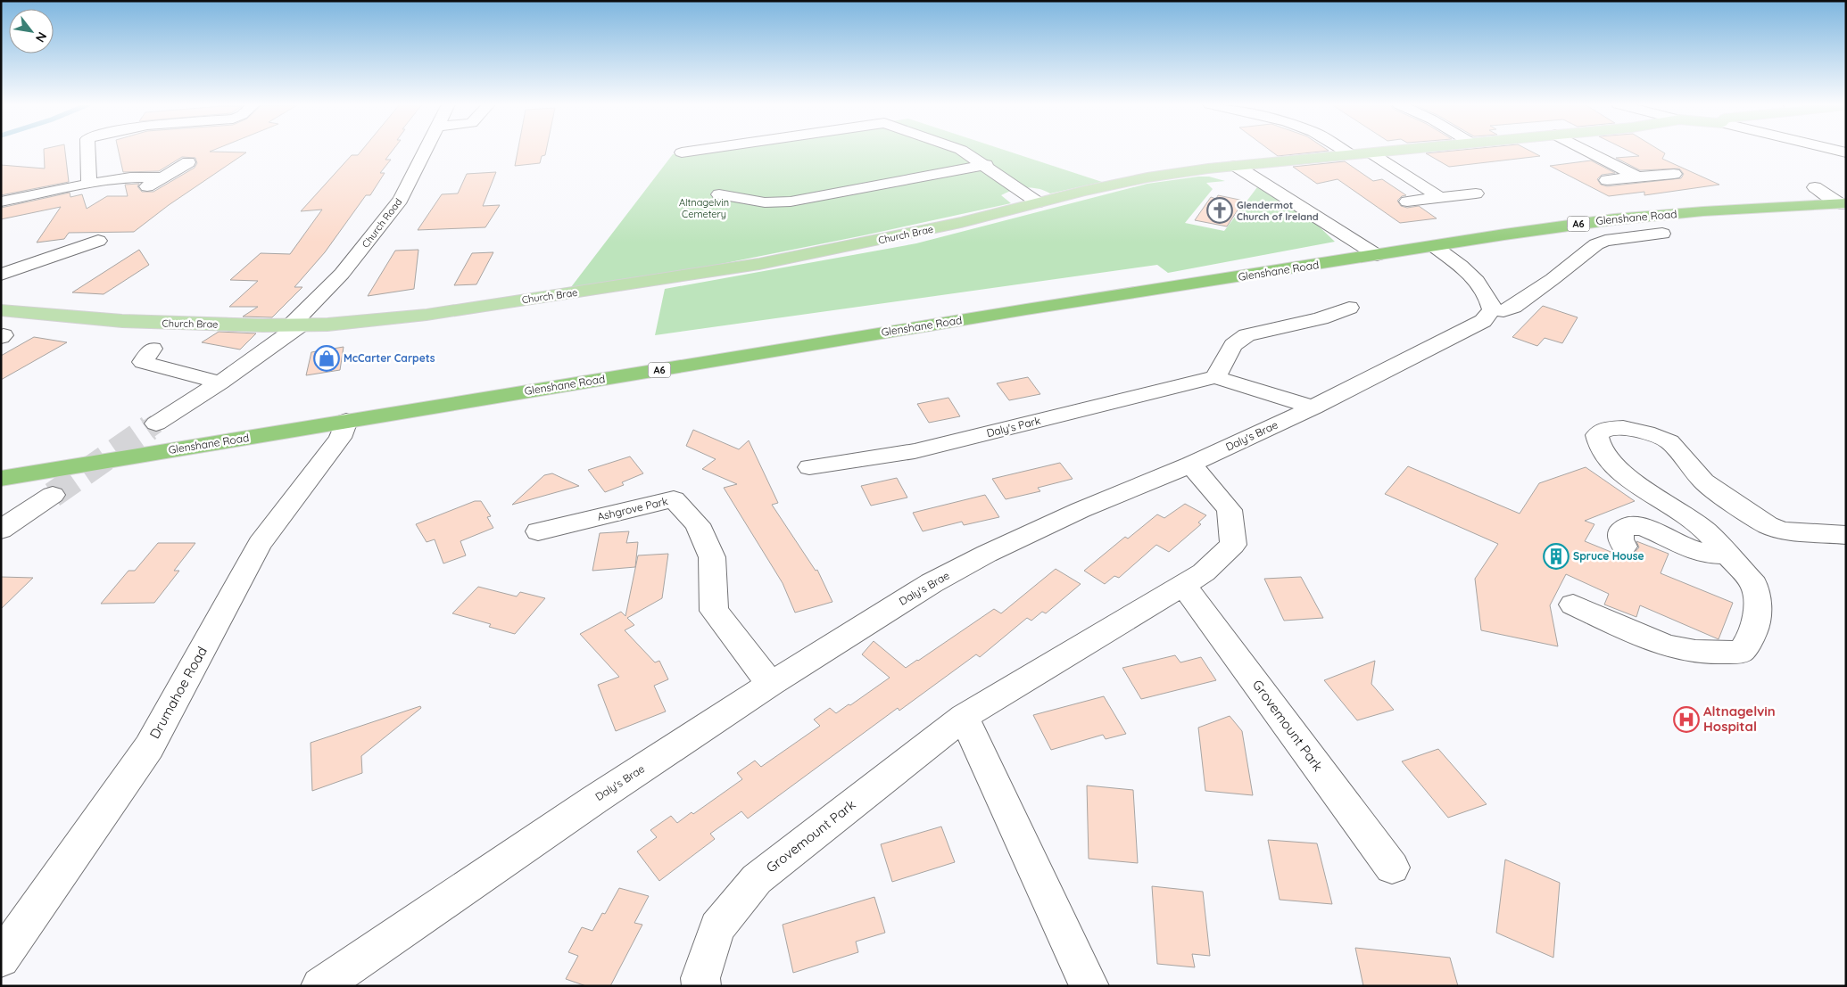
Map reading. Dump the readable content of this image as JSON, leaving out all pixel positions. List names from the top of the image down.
{
  "streets": {
    "highway": ["Glenshane Road", "A6"],
    "main road": ["Church Brae"],
    "street": [
      "Church Road",
      "Daly's Park",
      "Daly's Brae",
      "Ashgrove Park",
      "Drumahoe Road",
      "Grovemount Park"
    ]
  },
  "crossings": [
    ["Glenshane Road", "Drumahoe Road"],
    ["Church Road", "Church Brae"],
    ["Daly's Brae", "Ashgrove Park"],
    ["Daly's Brae", "Grovemount Park"]
  ],
  "parks": ["Altnagelvin Cemetery"],
  "places": {
    "church": ["Glendermot Church of Ireland"],
    "shop": ["McCarter Carpets"],
    "building": ["Spruce House"],
    "hospital": ["Altnagelvin Hospital"]
  },
  "north": "bottom right"
}
